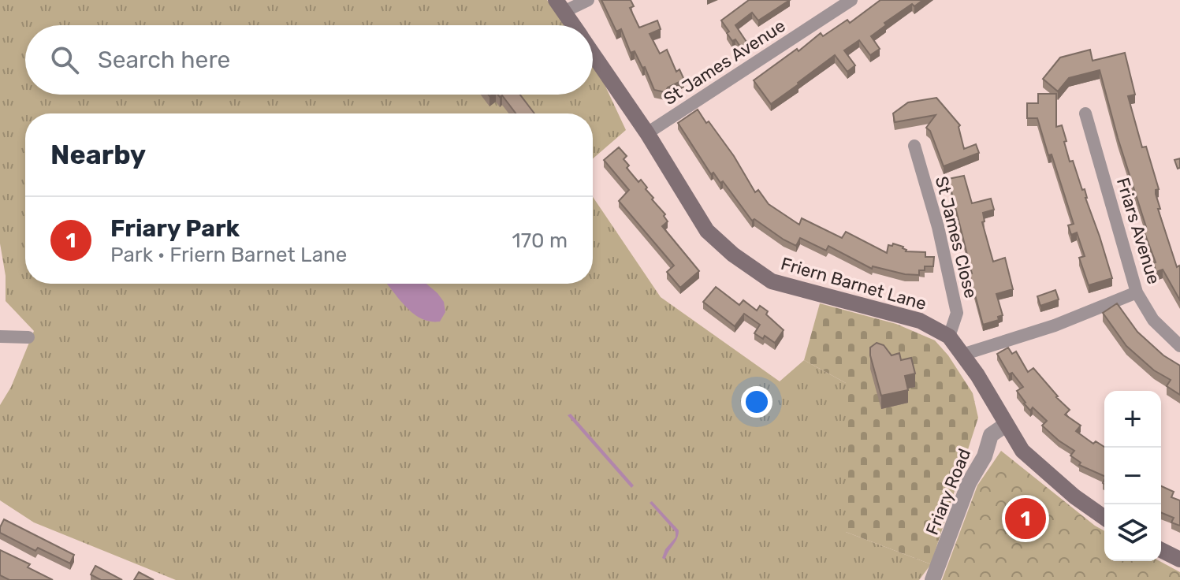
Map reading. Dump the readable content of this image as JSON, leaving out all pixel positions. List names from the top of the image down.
{
  "streets": {
    "main road": ["Friern Barnet Lane"],
    "street": [
      "St James Avenue",
      "Friars Avenue",
      "St James Close",
      "Friary Road"
    ]
  },
  "crossings": [
    ["St James Avenue", "Friern Barnet Lane"],
    ["St James Close", "Friern Barnet Lane"],
    ["Friern Barnet Lane", "Friary Road"]
  ],
  "page": {
    "search": "Search here",
    "heading": "Nearby",
    "list": [
      {
        "mark": "1",
        "name": "Friary Park",
        "note": "Park · Friern Barnet Lane",
        "value": "170 m"
      }
    ],
    "map_buttons": ["+", "−"],
    "pins": "1"
  }
}
